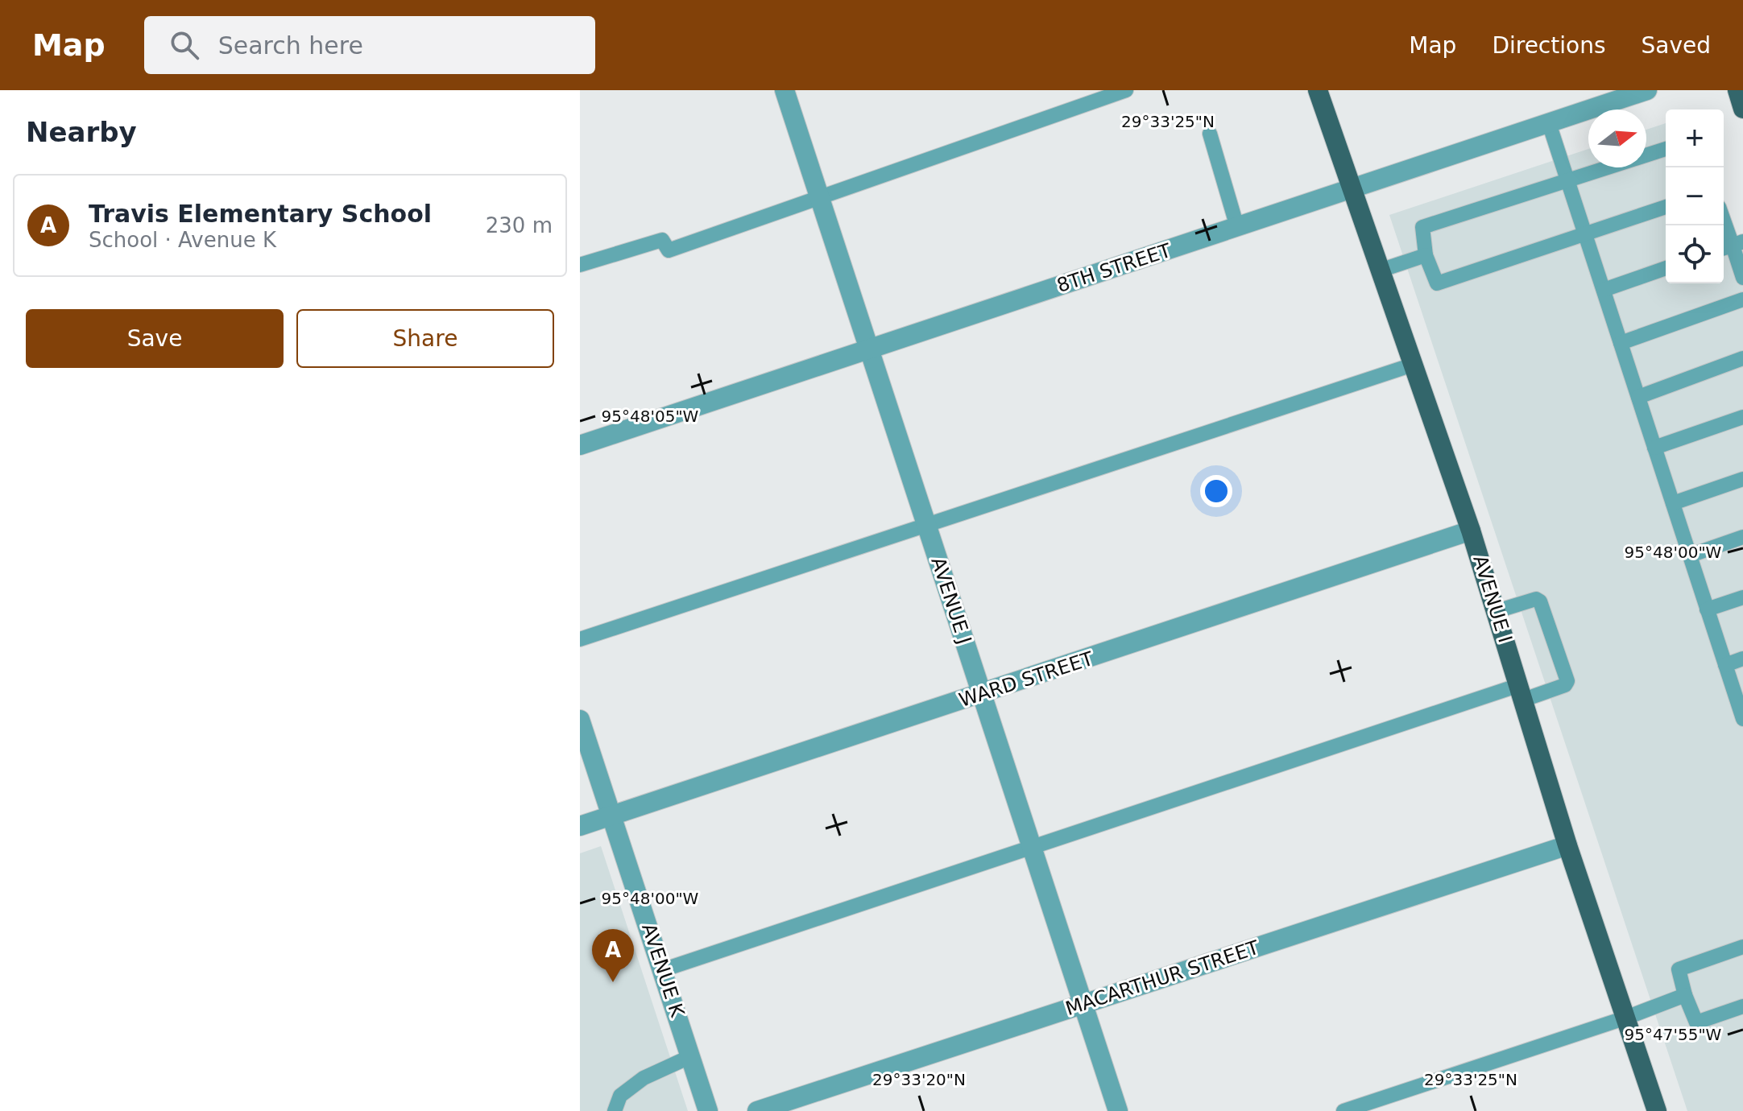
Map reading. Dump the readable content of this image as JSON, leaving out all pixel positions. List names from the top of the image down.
{
  "streets": {
    "main road": ["AVENUE I"],
    "street": [
      "8TH STREET",
      "AVENUE J",
      "WARD STREET",
      "AVENUE K",
      "MACARTHUR STREET"
    ]
  },
  "crossings": [
    ["8TH STREET", "AVENUE I"],
    ["8TH STREET", "AVENUE J"],
    ["AVENUE I", "WARD STREET"],
    ["AVENUE I", "MACARTHUR STREET"],
    ["AVENUE J", "WARD STREET"],
    ["AVENUE J", "MACARTHUR STREET"],
    ["WARD STREET", "AVENUE K"]
  ],
  "north": "right",
  "page": {
    "header": "Map",
    "search": "Search here",
    "nav": ["Map", "Directions", "Saved"],
    "heading": "Nearby",
    "map_buttons": ["+", "−"],
    "list": [
      {
        "mark": "A",
        "name": "Travis Elementary School",
        "note": "School · Avenue K",
        "value": "230 m"
      }
    ],
    "buttons": ["Save", "Share"],
    "pins": "A"
  },
  "coordinates": [
    "29°33'25\"N",
    "95°48'05\"W",
    "95°48'00\"W",
    "95°47'55\"W",
    "29°33'20\"N"
  ]
}
